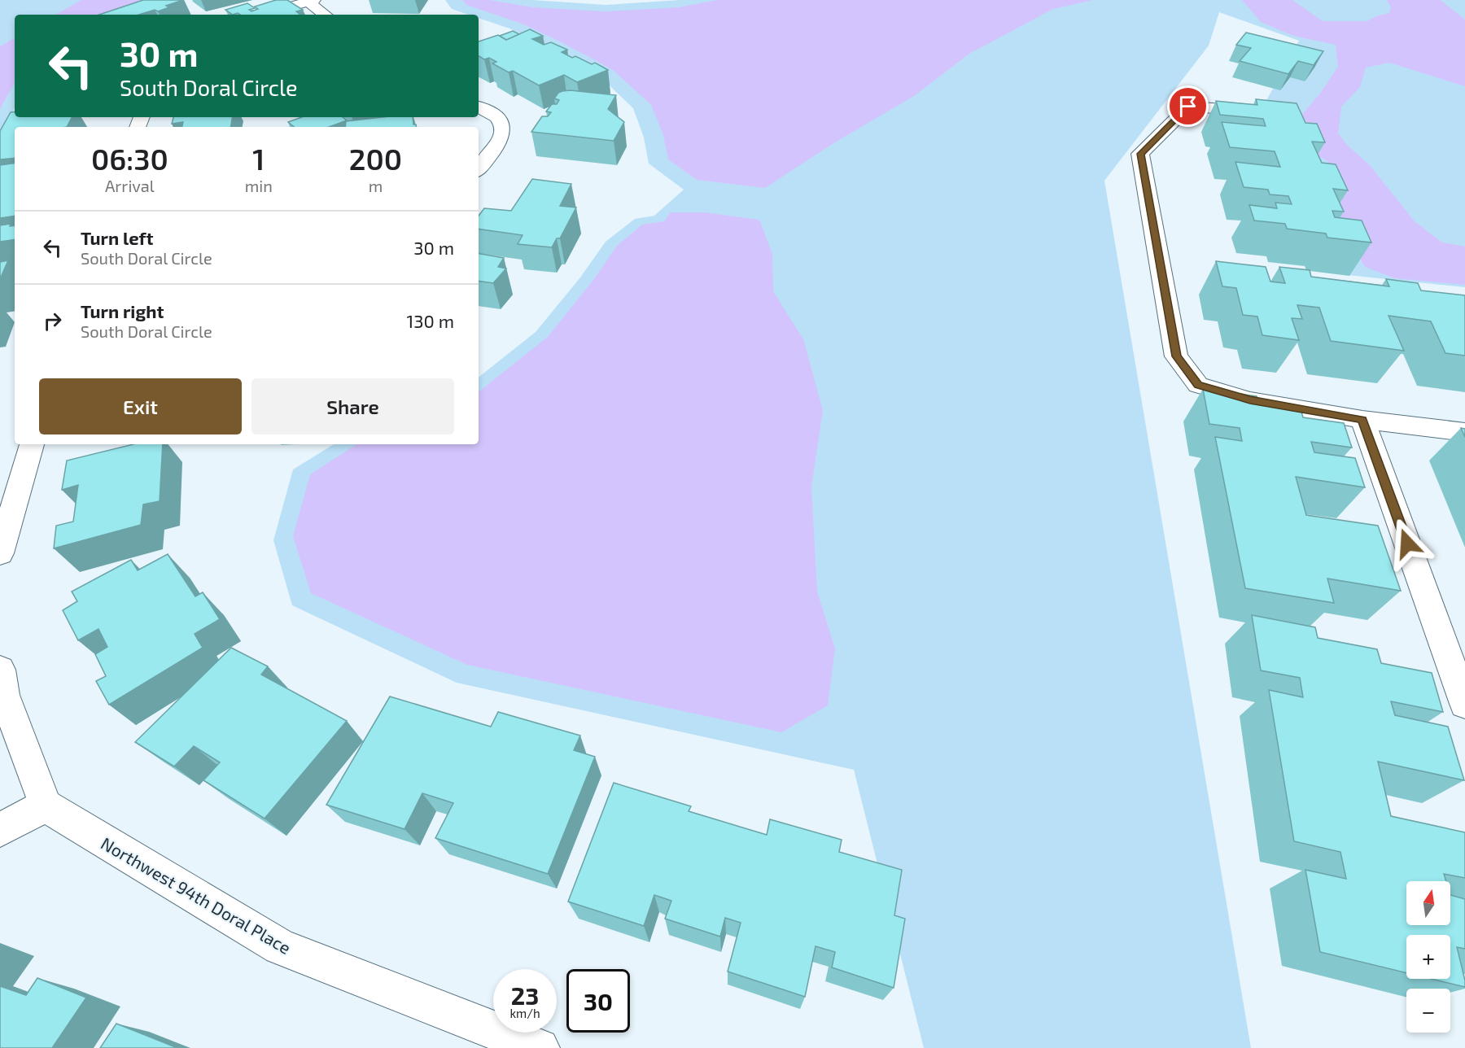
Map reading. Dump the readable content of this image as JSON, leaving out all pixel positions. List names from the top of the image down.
{
  "streets": {
    "street": ["Northwest 94th Doral Place"]
  },
  "north": "top",
  "page": {
    "turn": ["30 m", "South Doral Circle"],
    "eta": [
      "06:30",
      "Arrival",
      "1",
      "min",
      "200",
      "m"
    ],
    "list": [
      {
        "name": "Turn left",
        "note": "South Doral Circle",
        "value": "30 m"
      },
      {
        "name": "Turn right",
        "note": "South Doral Circle",
        "value": "130 m"
      }
    ],
    "buttons": ["Exit", "Share"],
    "map_buttons": ["+", "−"],
    "speed": "23 km/h",
    "limit": "30"
  }
}
